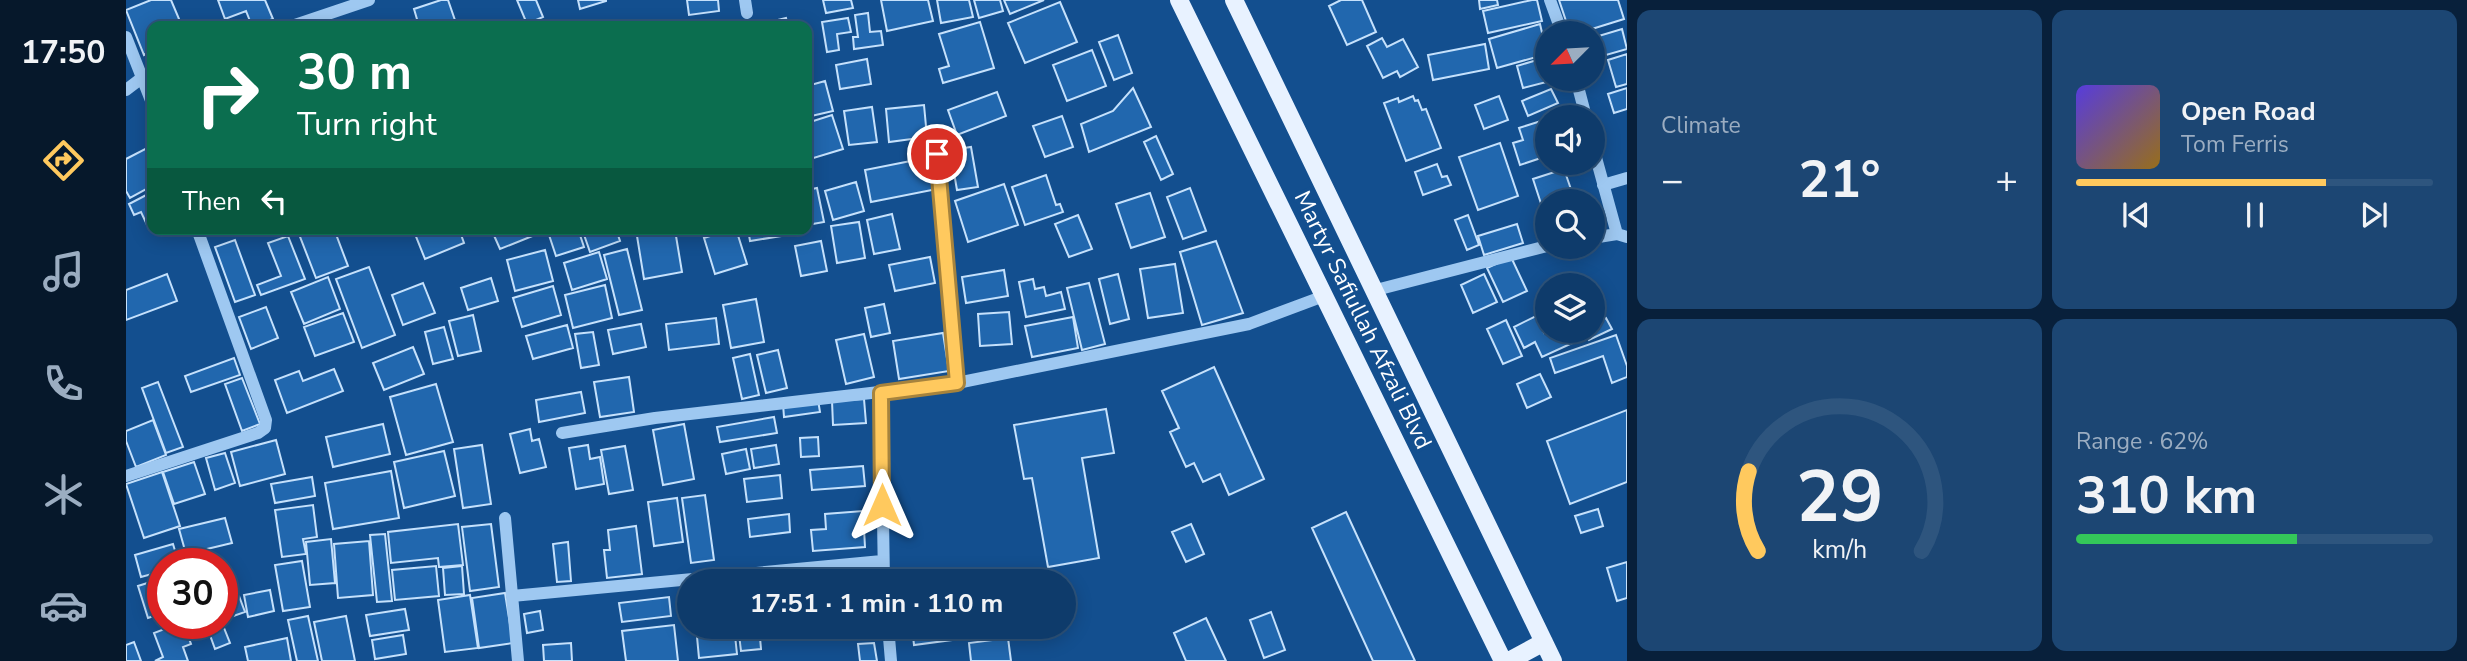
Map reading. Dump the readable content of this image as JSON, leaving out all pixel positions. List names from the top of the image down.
{
  "streets": {
    "main road": ["Martyr Safiullah Afzali Blvd"]
  },
  "north": "bottom left",
  "page": {
    "tabs": "17:50",
    "tile": [
      "Climate",
      ["Range · 62%", "310 km"]
    ],
    "turn": ["30 m", "Turn right"],
    "song": ["Open Road", "Tom Ferris"],
    "heat": ["−", "21°", "+"],
    "then": "Then",
    "limit": "30",
    "trip": "17:51 · 1 min · 110 m",
    "gauge": ["29", "km/h"]
  }
}
